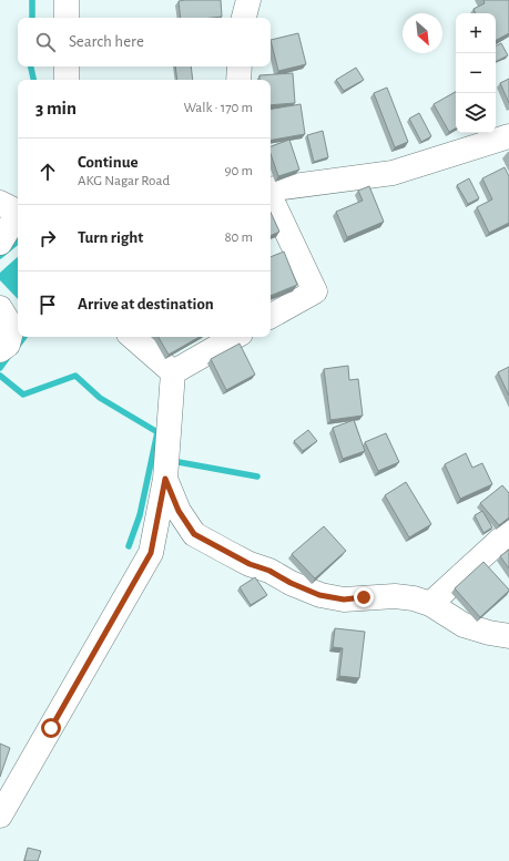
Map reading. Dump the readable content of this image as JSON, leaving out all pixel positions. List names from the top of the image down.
{
  "north": "bottom right",
  "page": {
    "map_buttons": ["+", "−"],
    "search": "Search here",
    "heading": ["3 min", "Walk · 170 m"],
    "list": [
      ["Continue", "AKG Nagar Road", "90 m"],
      ["Turn right", "80 m"],
      "Arrive at destination"
    ]
  }
}
